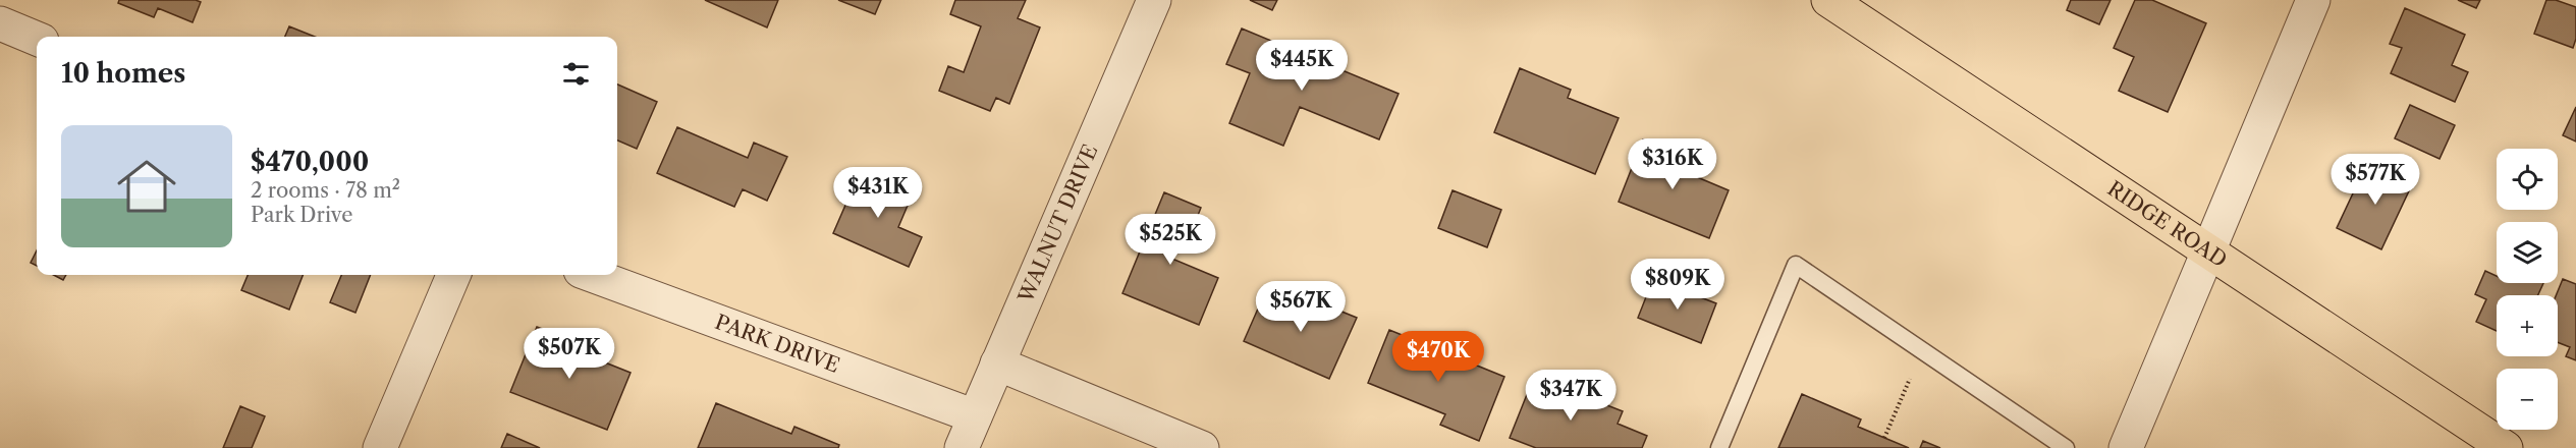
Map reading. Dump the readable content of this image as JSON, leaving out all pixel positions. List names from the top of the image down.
{
  "streets": {
    "main road": ["RIDGE ROAD"],
    "street": ["WALNUT DRIVE", "PARK DRIVE"]
  },
  "crossings": [
    ["WALNUT DRIVE", "PARK DRIVE"]
  ],
  "page": {
    "heading": "10 homes",
    "price": [
      "$445K",
      "$316K",
      "$577K",
      "$431K",
      "$525K",
      "$809K",
      "$567K",
      "$507K",
      "$470K",
      "$347K"
    ],
    "list": [
      {
        "name": "$470,000",
        "note": "2 rooms · 78 m² · Park Drive"
      }
    ],
    "map_buttons": ["+", "−"]
  }
}
